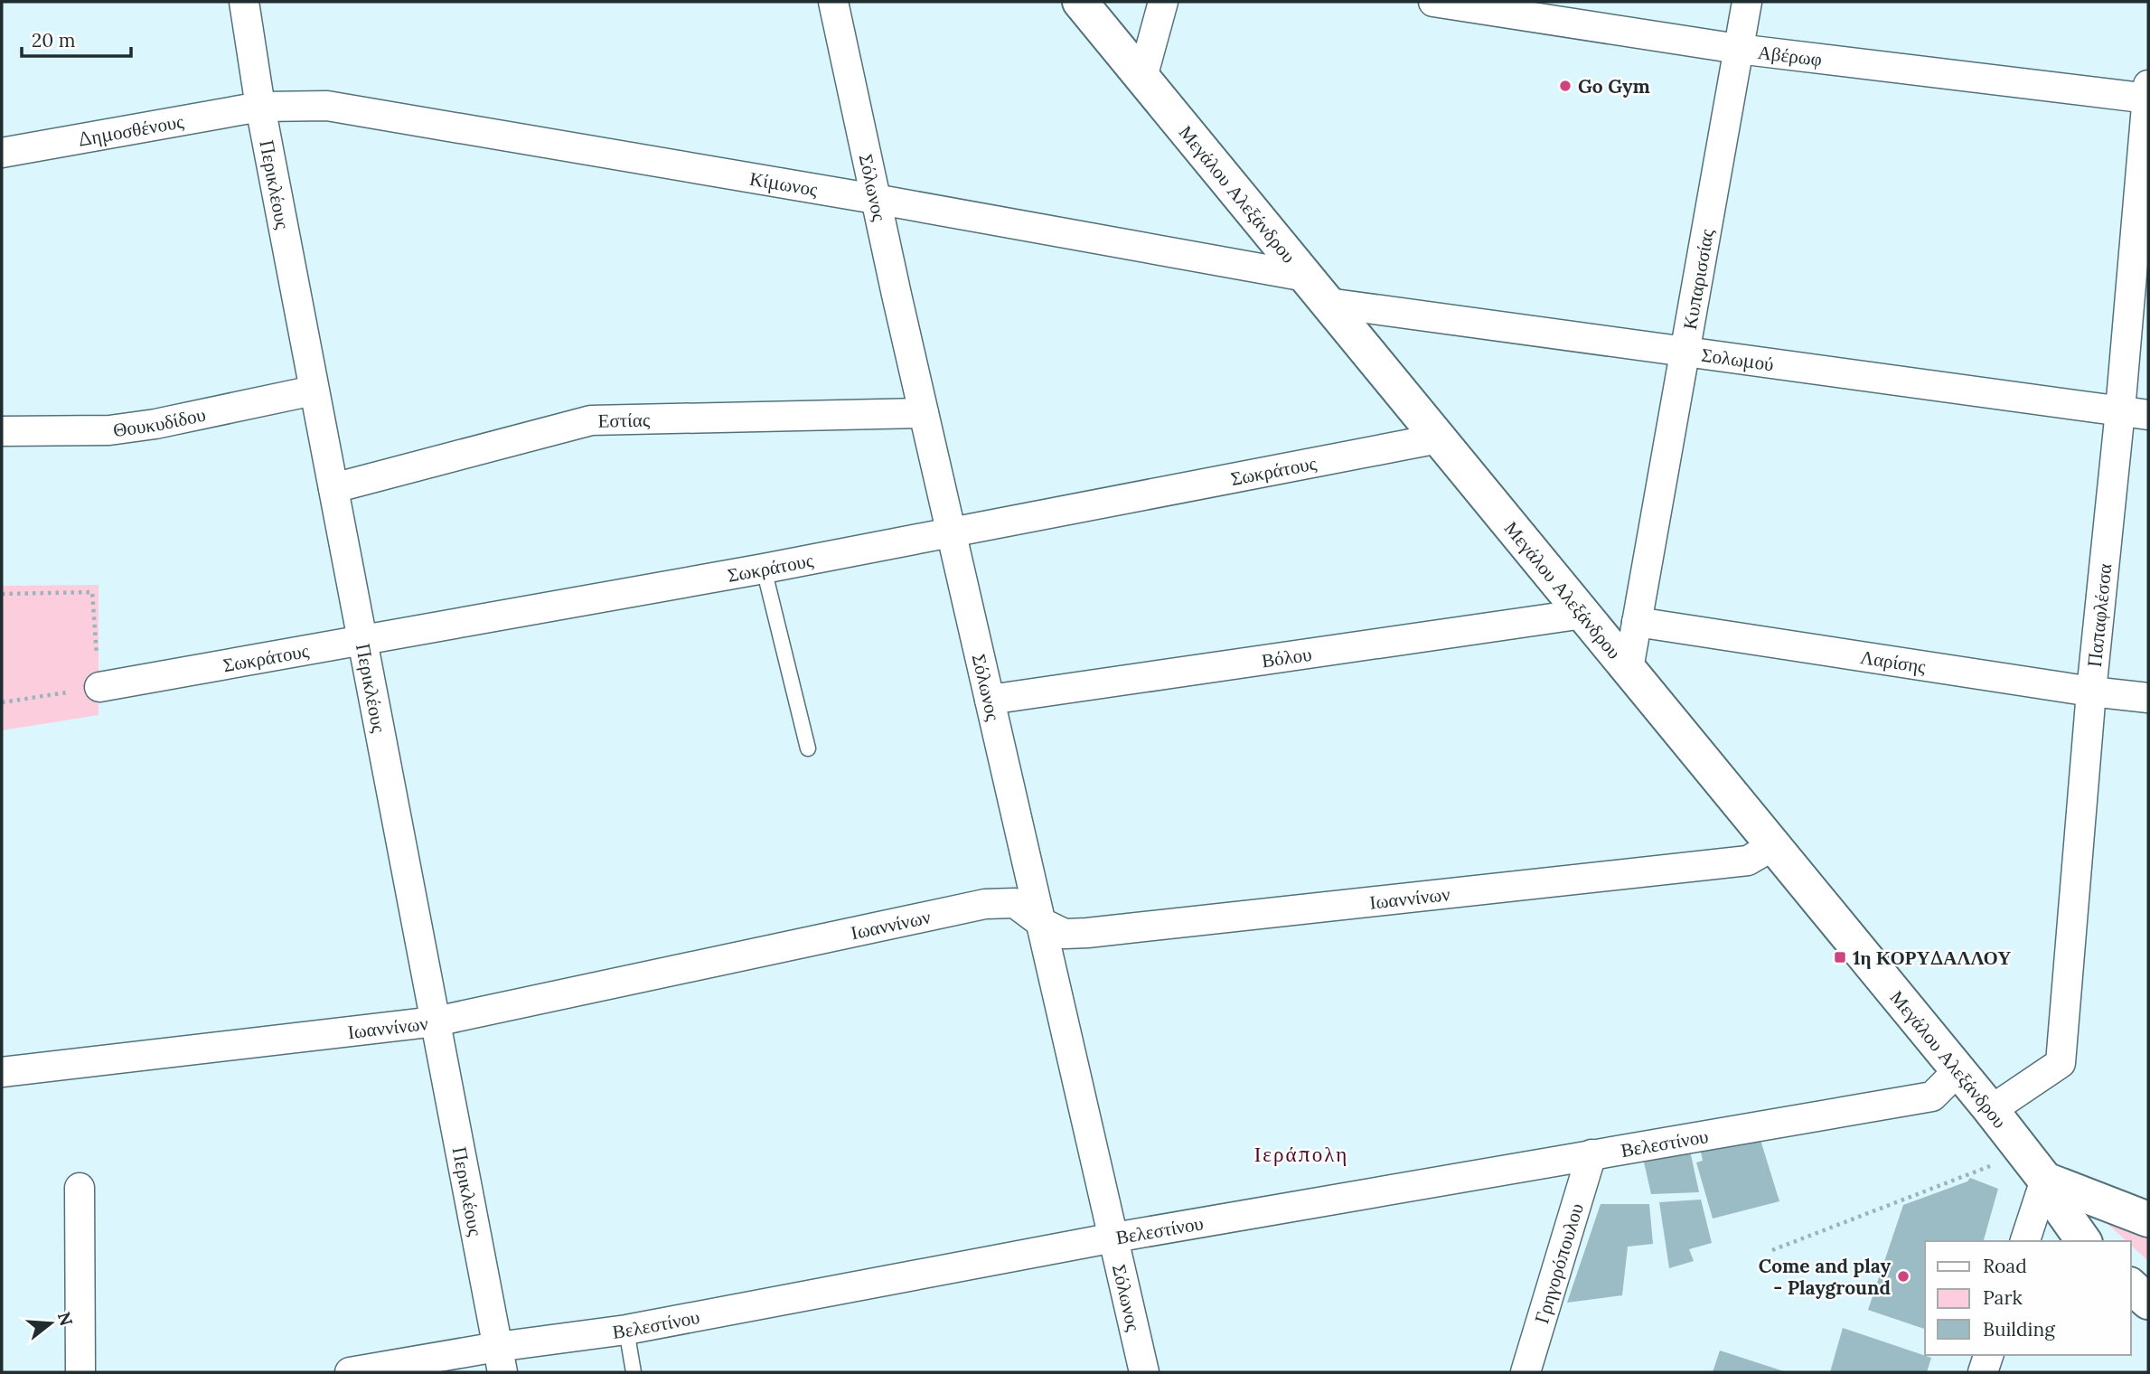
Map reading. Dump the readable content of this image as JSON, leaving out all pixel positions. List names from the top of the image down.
{
  "streets": {
    "street": [
      "Αβέρωφ",
      "Δημοσθένους",
      "Περικλέους",
      "Κίμωνος",
      "Σόλωνος",
      "Μεγάλου Αλεξάνδρου",
      "Κυπαρισσίας",
      "Σολωμού",
      "Εστίας",
      "Θουκυδίδου",
      "Σωκράτους",
      "Παπαφλέσσα",
      "Βόλου",
      "Λαρίσης",
      "Ιωαννίνων",
      "Βελεστίνου",
      "Γρηγορόπουλου"
    ]
  },
  "crossings": [
    ["Αβέρωφ", "Κυπαρισσίας"],
    ["Αβέρωφ", "Παπαφλέσσα"],
    ["Δημοσθένους", "Περικλέους"],
    ["Δημοσθένους", "Κίμωνος"],
    ["Περικλέους", "Κίμωνος"],
    ["Περικλέους", "Εστίας"],
    ["Περικλέους", "Θουκυδίδου"],
    ["Περικλέους", "Σωκράτους"],
    ["Περικλέους", "Ιωαννίνων"],
    ["Περικλέους", "Βελεστίνου"],
    ["Κίμωνος", "Σόλωνος"],
    ["Κίμωνος", "Μεγάλου Αλεξάνδρου"],
    ["Σόλωνος", "Εστίας"],
    ["Σόλωνος", "Σωκράτους"],
    ["Σόλωνος", "Βόλου"],
    ["Σόλωνος", "Ιωαννίνων"],
    ["Σόλωνος", "Βελεστίνου"],
    ["Μεγάλου Αλεξάνδρου", "Κυπαρισσίας"],
    ["Μεγάλου Αλεξάνδρου", "Σολωμού"],
    ["Μεγάλου Αλεξάνδρου", "Σωκράτους"],
    ["Μεγάλου Αλεξάνδρου", "Παπαφλέσσα"],
    ["Μεγάλου Αλεξάνδρου", "Βόλου"],
    ["Μεγάλου Αλεξάνδρου", "Ιωαννίνων"],
    ["Μεγάλου Αλεξάνδρου", "Βελεστίνου"],
    ["Κυπαρισσίας", "Σολωμού"],
    ["Κυπαρισσίας", "Λαρίσης"],
    ["Σολωμού", "Παπαφλέσσα"],
    ["Παπαφλέσσα", "Λαρίσης"],
    ["Βελεστίνου", "Γρηγορόπουλου"]
  ],
  "districts": ["Ιεράπολη"],
  "places": {
    "other": ["Go Gym", "Come and play - Playground"],
    "transit": ["1η ΚΟΡΥΔΑΛΛΟΥ"]
  },
  "legend": ["Road", "Park", "Building"],
  "scale_bar": "20 m",
  "north": "right"
}
